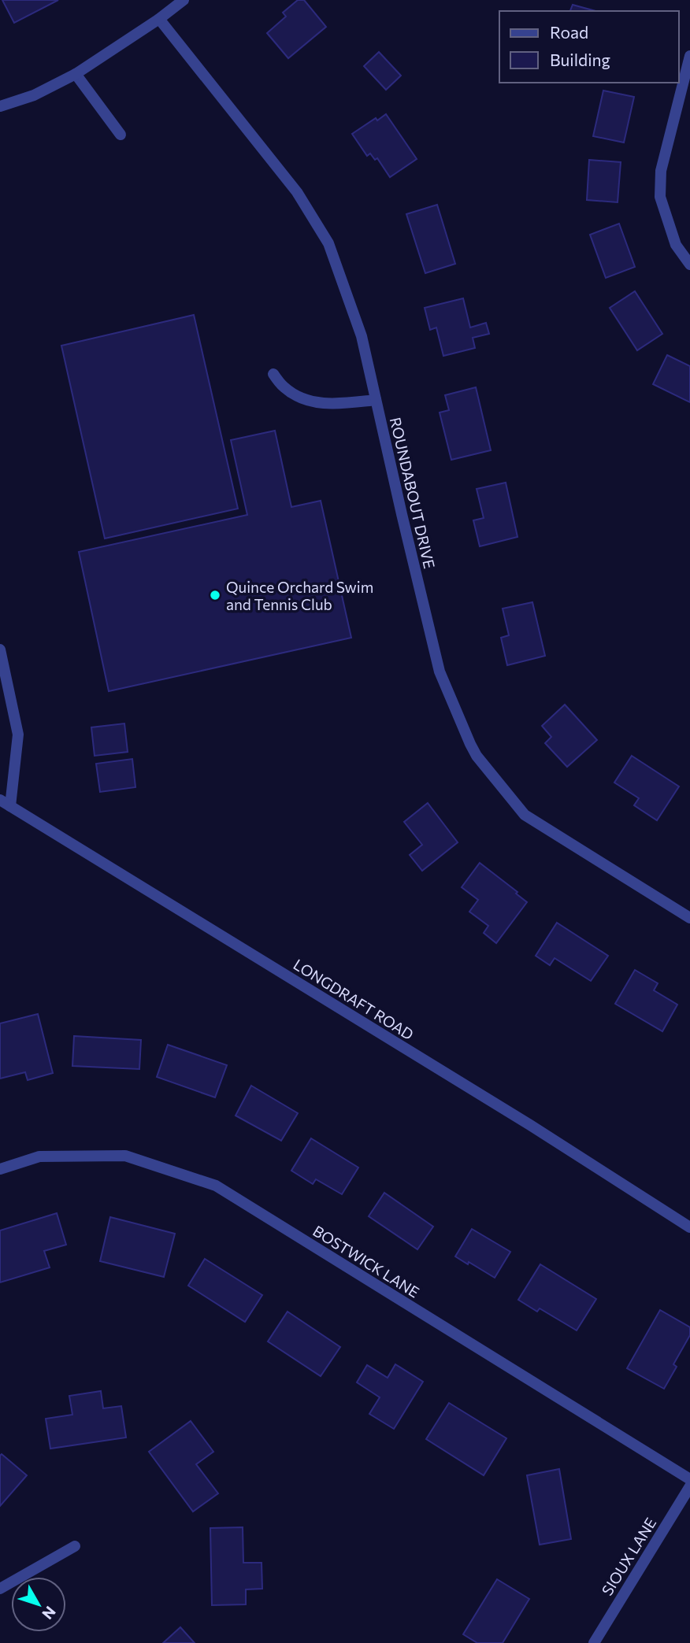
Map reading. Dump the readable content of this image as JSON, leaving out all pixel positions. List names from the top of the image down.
{
  "streets": {
    "street": [
      "ROUNDABOUT DRIVE",
      "LONGDRAFT ROAD",
      "BOSTWICK LANE",
      "SIOUX LANE"
    ]
  },
  "places": ["Quince Orchard Swim and Tennis Club"],
  "legend": ["Road", "Building"],
  "north": "bottom right"
}
